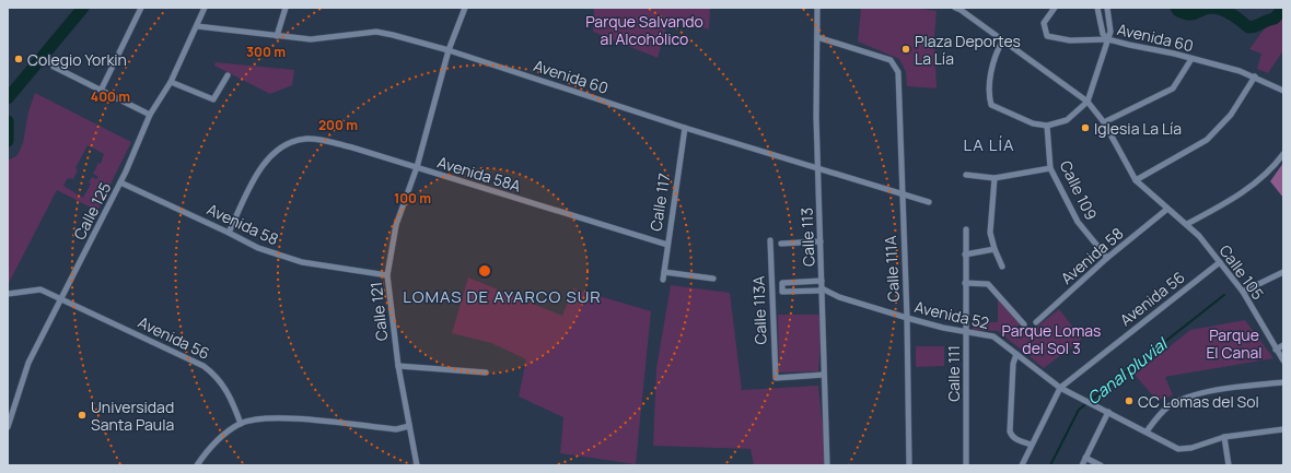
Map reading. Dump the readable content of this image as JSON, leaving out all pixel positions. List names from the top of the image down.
{
  "streets": {
    "street": [
      "Avenida 60",
      "Avenida 58A",
      "Calle 109",
      "Calle 117",
      "Calle 125",
      "Avenida 58",
      "Calle 113",
      "Calle 111A",
      "Calle 105",
      "Avenida 56",
      "Calle 113A",
      "Calle 121",
      "Avenida 52",
      "Calle 111"
    ]
  },
  "crossings": [
    ["Avenida 60", "Calle 117"],
    ["Avenida 60", "Calle 125"],
    ["Avenida 60", "Calle 113"],
    ["Avenida 60", "Calle 111A"],
    ["Avenida 60", "Calle 121"],
    ["Avenida 58A", "Calle 117"],
    ["Avenida 58A", "Avenida 58"],
    ["Avenida 58A", "Calle 121"],
    ["Calle 109", "Avenida 58"],
    ["Calle 125", "Avenida 58"],
    ["Calle 125", "Avenida 56"],
    ["Avenida 58", "Calle 105"],
    ["Avenida 58", "Calle 121"],
    ["Calle 113", "Calle 111A"],
    ["Calle 113", "Calle 113A"],
    ["Calle 113", "Avenida 52"],
    ["Calle 111A", "Avenida 52"],
    ["Calle 105", "Avenida 56"],
    ["Avenida 56", "Avenida 52"],
    ["Avenida 52", "Calle 111"]
  ],
  "districts": ["LA LÍA", "LOMAS DE AYARCO SUR"],
  "water": ["Canal pluvial"],
  "parks": ["Parque Salvando al Alcohólico", "Parque Lomas del Sol 3", "Parque El Canal"],
  "places": [
    "Plaza Deportes La Lía",
    "Colegio Yorkin",
    "Iglesia La Lía",
    "CC Lomas del Sol",
    "Universidad Santa Paula"
  ],
  "rings": [
    "300 m",
    "400 m",
    "200 m",
    "100 m"
  ]
}
